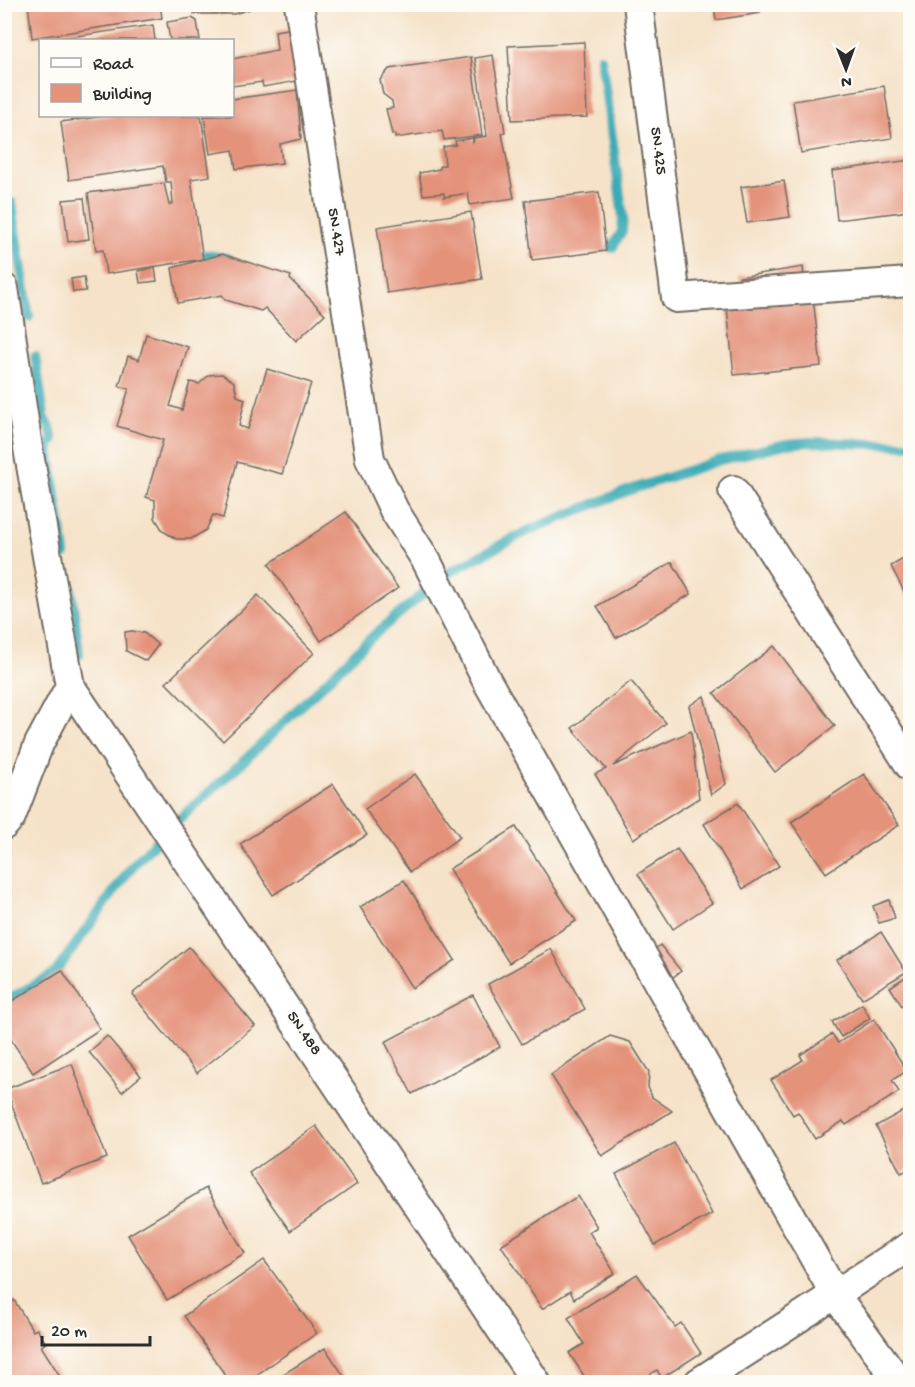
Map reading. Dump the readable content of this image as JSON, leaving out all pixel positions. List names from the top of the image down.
{
  "streets": {
    "street": ["5N.425", "5N.427", "5N.488"]
  },
  "legend": ["Road", "Building"],
  "scale_bar": "20 m",
  "north": "bottom"
}
